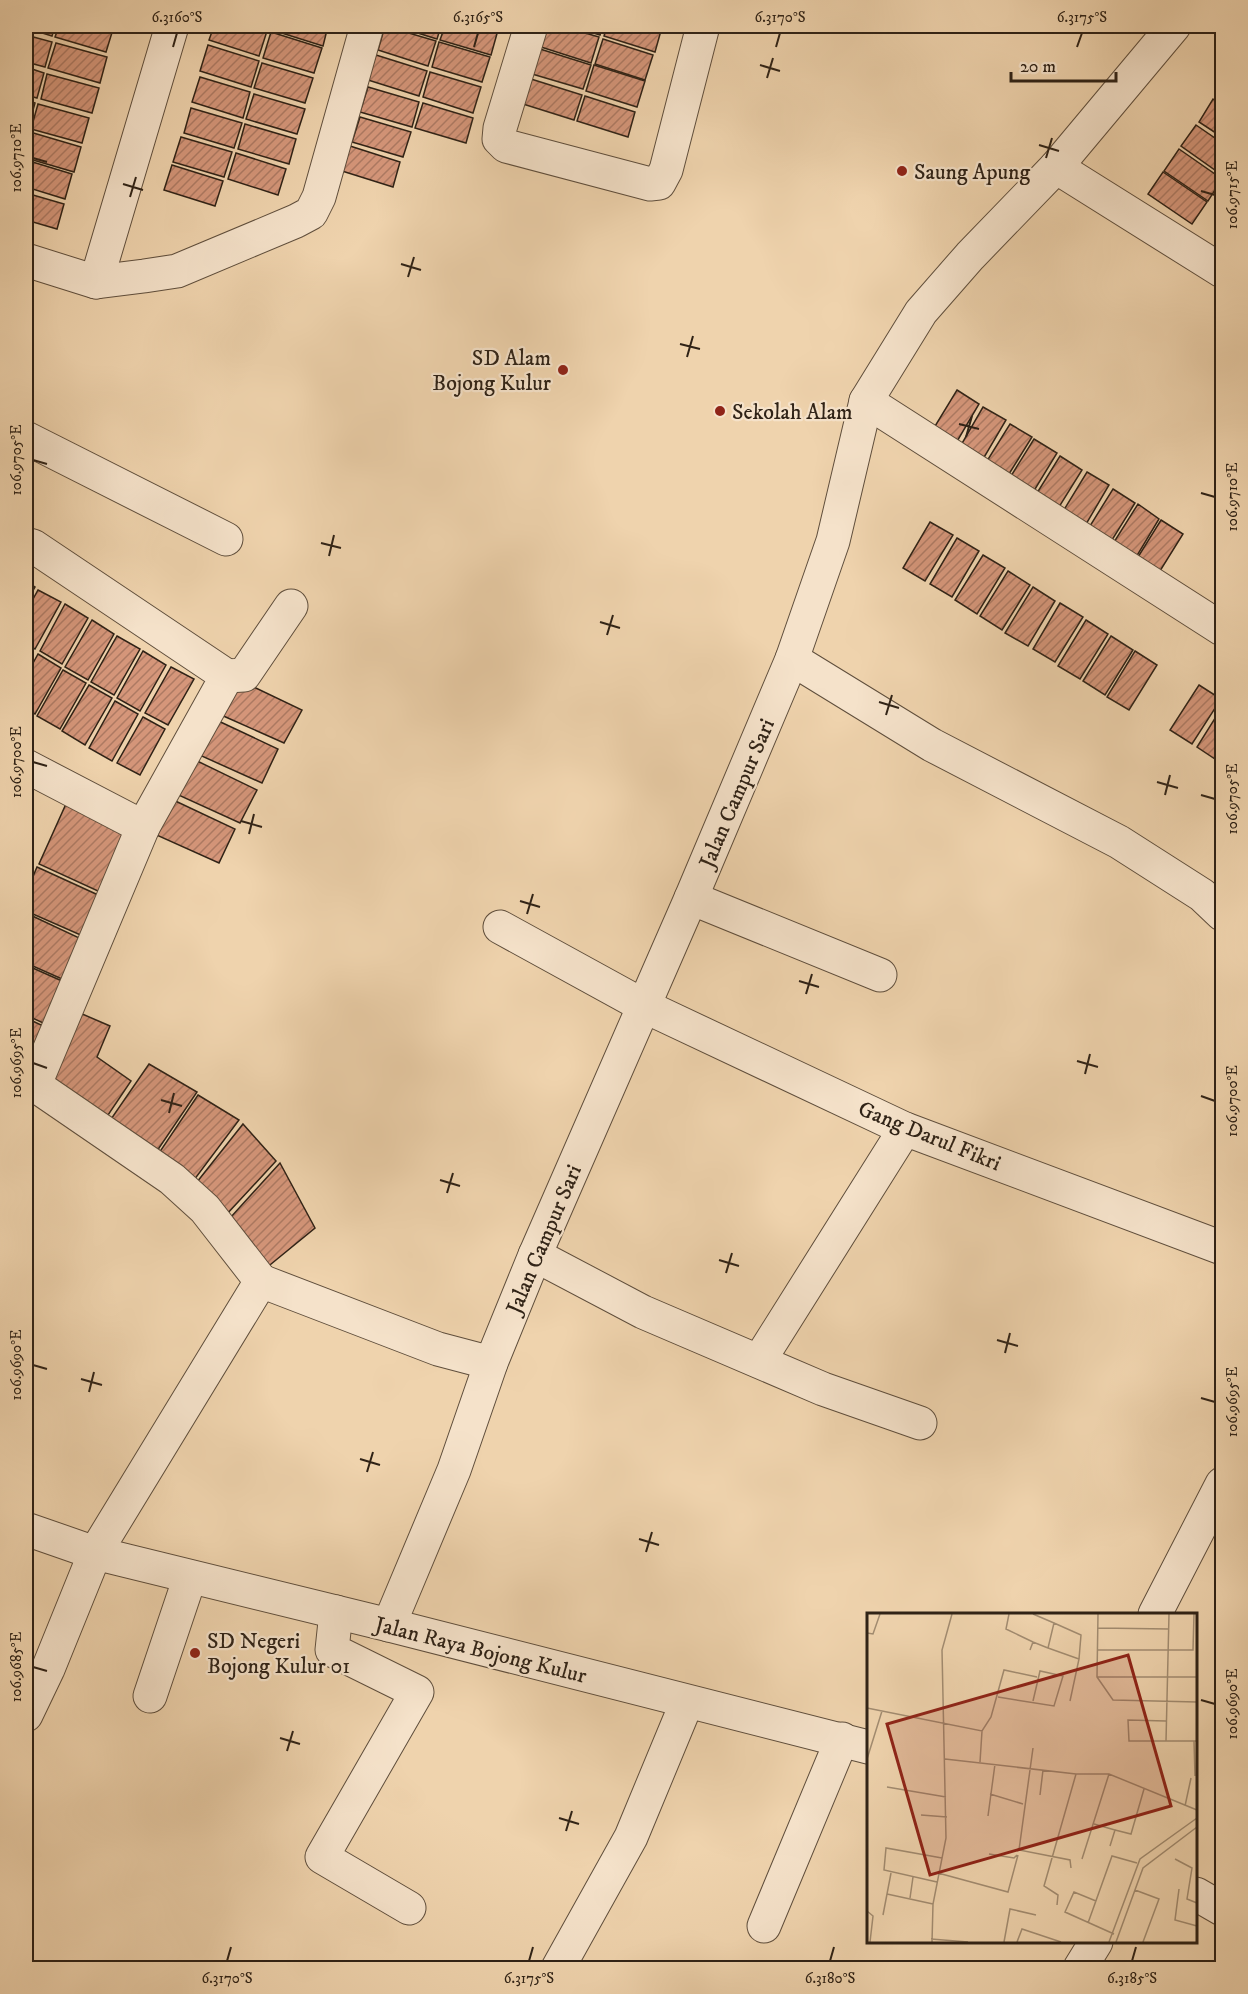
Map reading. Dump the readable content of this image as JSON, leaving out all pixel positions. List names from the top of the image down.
{
  "streets": {
    "street": ["Jalan Campur Sari", "Gang Darul Fikri", "Jalan Raya Bojong Kulur"]
  },
  "crossings": [
    ["Jalan Campur Sari", "Gang Darul Fikri"],
    ["Jalan Campur Sari", "Jalan Raya Bojong Kulur"]
  ],
  "places": [
    "Saung Apung",
    "SD Alam Bojong Kulur",
    "Sekolah Alam",
    "SD Negeri Bojong Kulur 01"
  ],
  "scale_bar": "20 m",
  "coordinates": [
    "6.3160°S",
    "6.3165°S",
    "6.3170°S",
    "6.3175°S",
    "106.9710°E",
    "106.9715°E",
    "106.9705°E",
    "106.9700°E",
    "106.9695°E",
    "106.9690°E",
    "106.9685°E",
    "6.3180°S",
    "6.3185°S"
  ]
}
